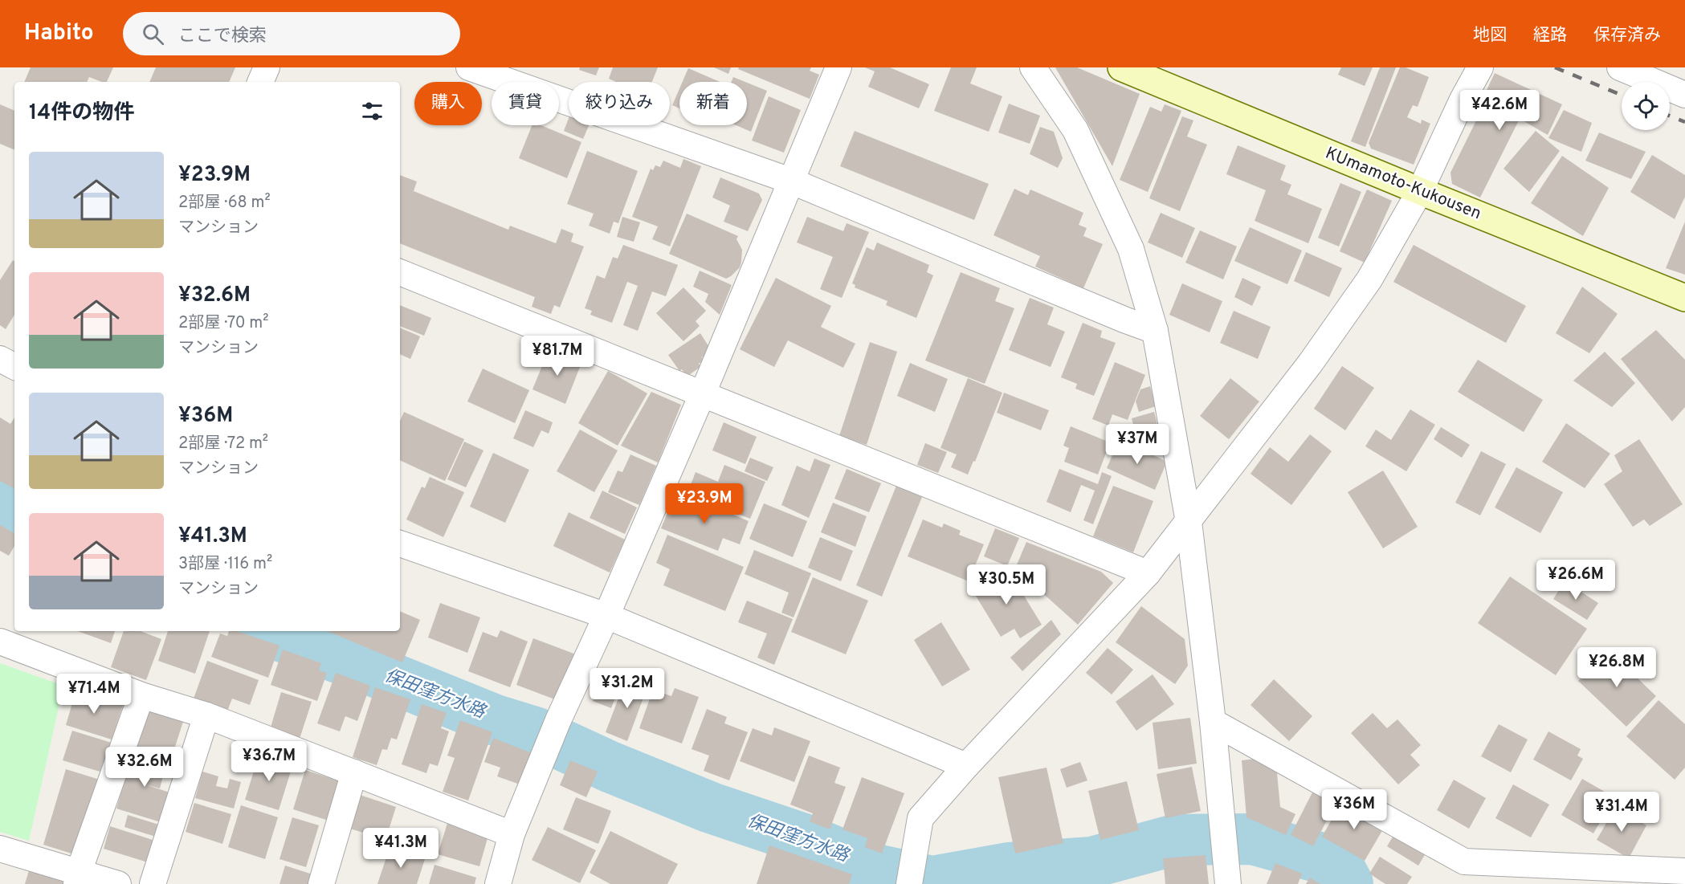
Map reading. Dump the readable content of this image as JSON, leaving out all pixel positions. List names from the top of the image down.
{
  "streets": {
    "main road": ["KUmamoto-Kukousen"]
  },
  "water": ["保田窪方水路"],
  "page": {
    "header": "Habito",
    "search": "ここで検索",
    "nav": ["地図", "経路", "保存済み"],
    "chip": [
      "購入",
      "賃貸",
      "絞り込み",
      "新着"
    ],
    "heading": "14件の物件",
    "price": [
      "¥42.6M",
      "¥81.7M",
      "¥37M",
      "¥23.9M",
      "¥26.6M",
      "¥30.5M",
      "¥26.8M",
      "¥31.2M",
      "¥71.4M",
      "¥36.7M",
      "¥32.6M",
      "¥36M",
      "¥31.4M",
      "¥41.3M"
    ],
    "list": [
      {
        "name": "¥23.9M",
        "note": "2部屋 · 68 m² · マンション"
      },
      {
        "name": "¥32.6M",
        "note": "2部屋 · 70 m² · マンション"
      },
      {
        "name": "¥36M",
        "note": "2部屋 · 72 m² · マンション"
      },
      {
        "name": "¥41.3M",
        "note": "3部屋 · 116 m² · マンション"
      }
    ]
  }
}
